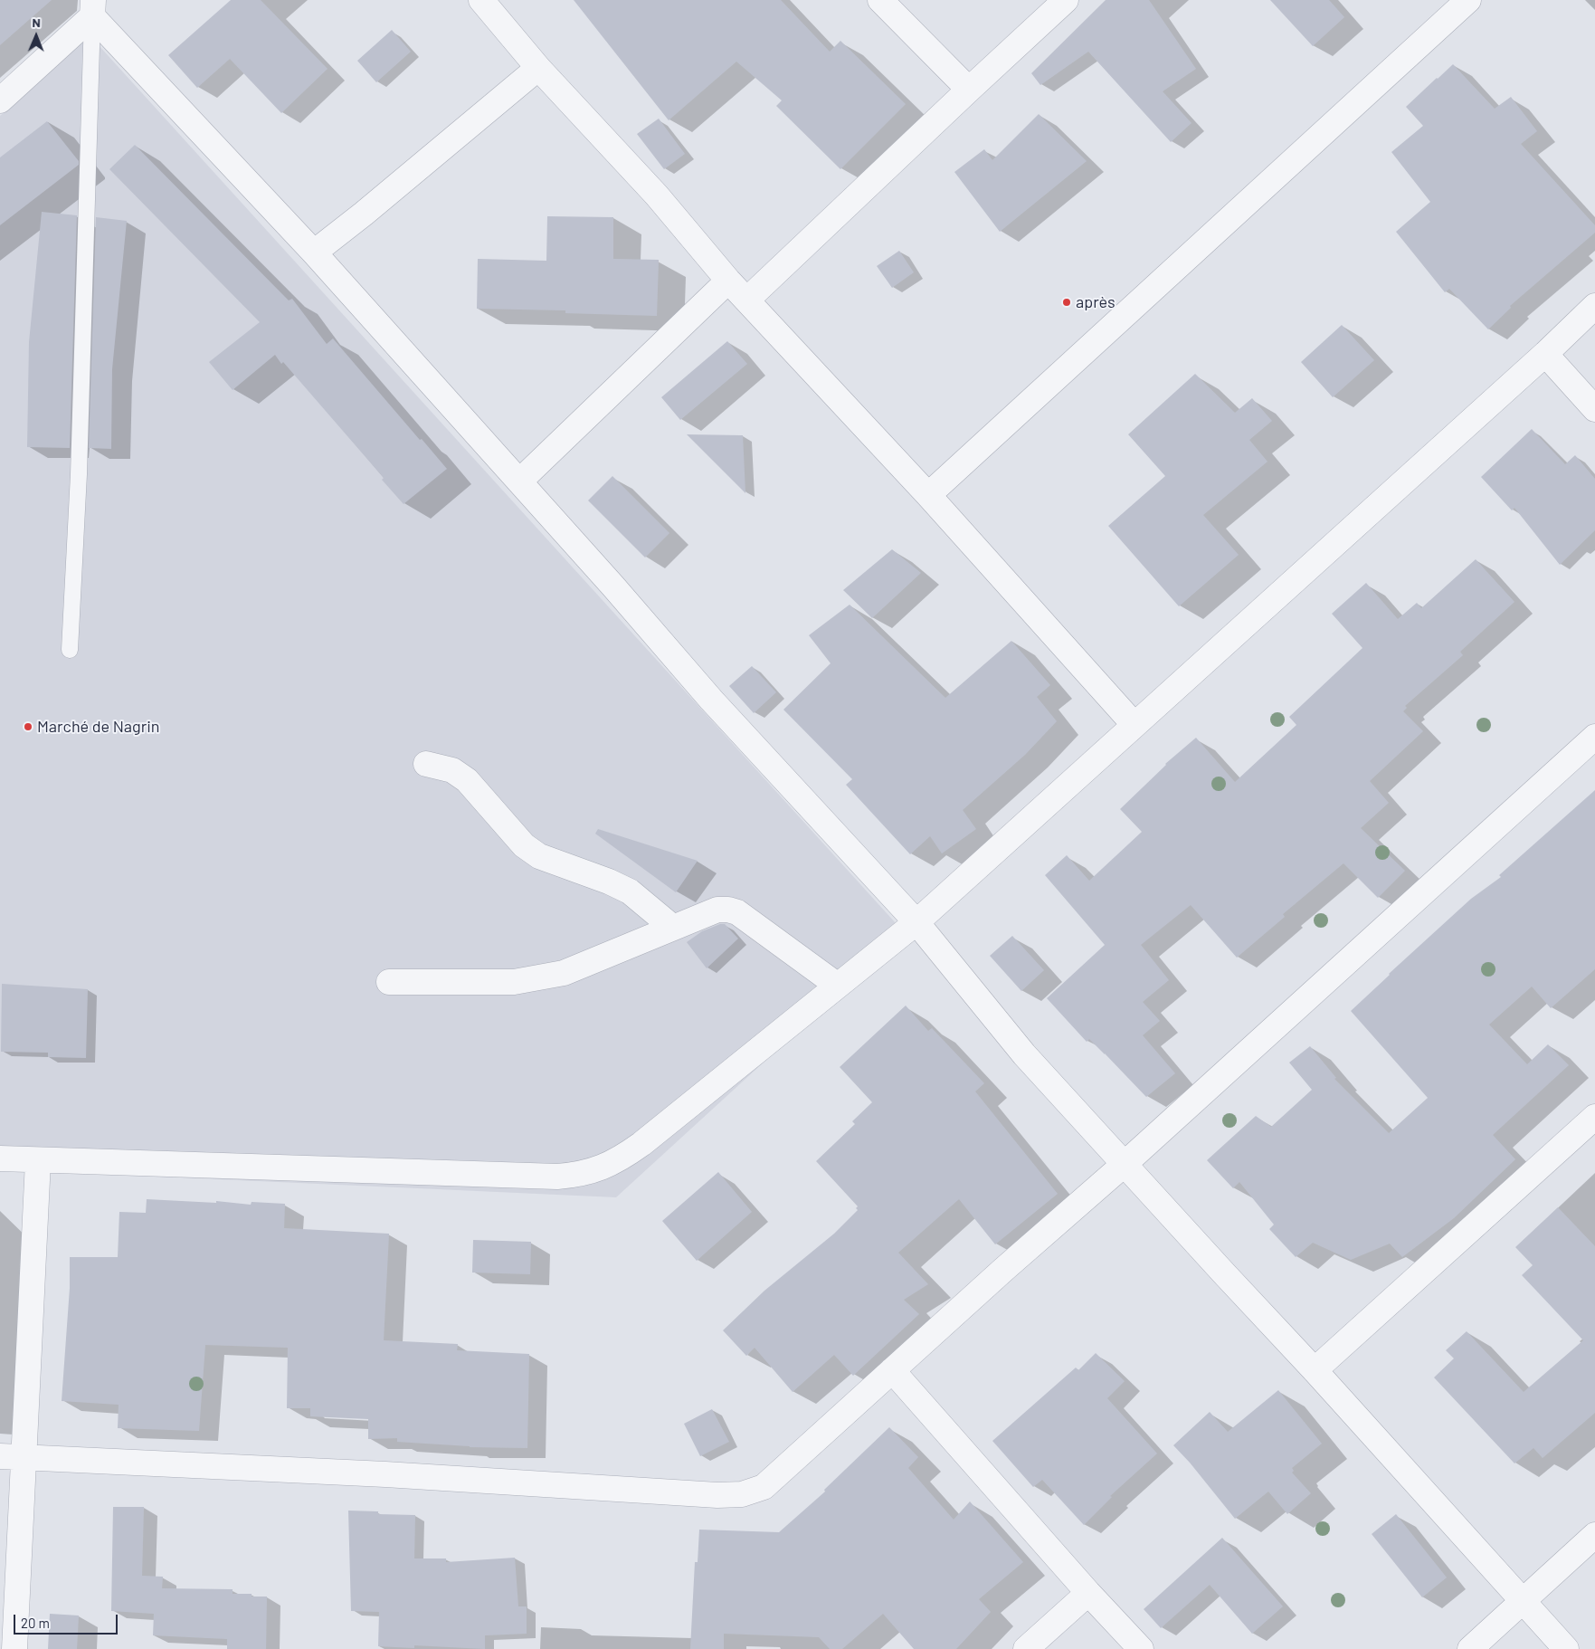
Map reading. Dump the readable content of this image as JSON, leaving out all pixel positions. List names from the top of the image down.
{
  "places": ["après", "Marché de Nagrin"],
  "scale_bar": "20 m",
  "north": "top"
}
